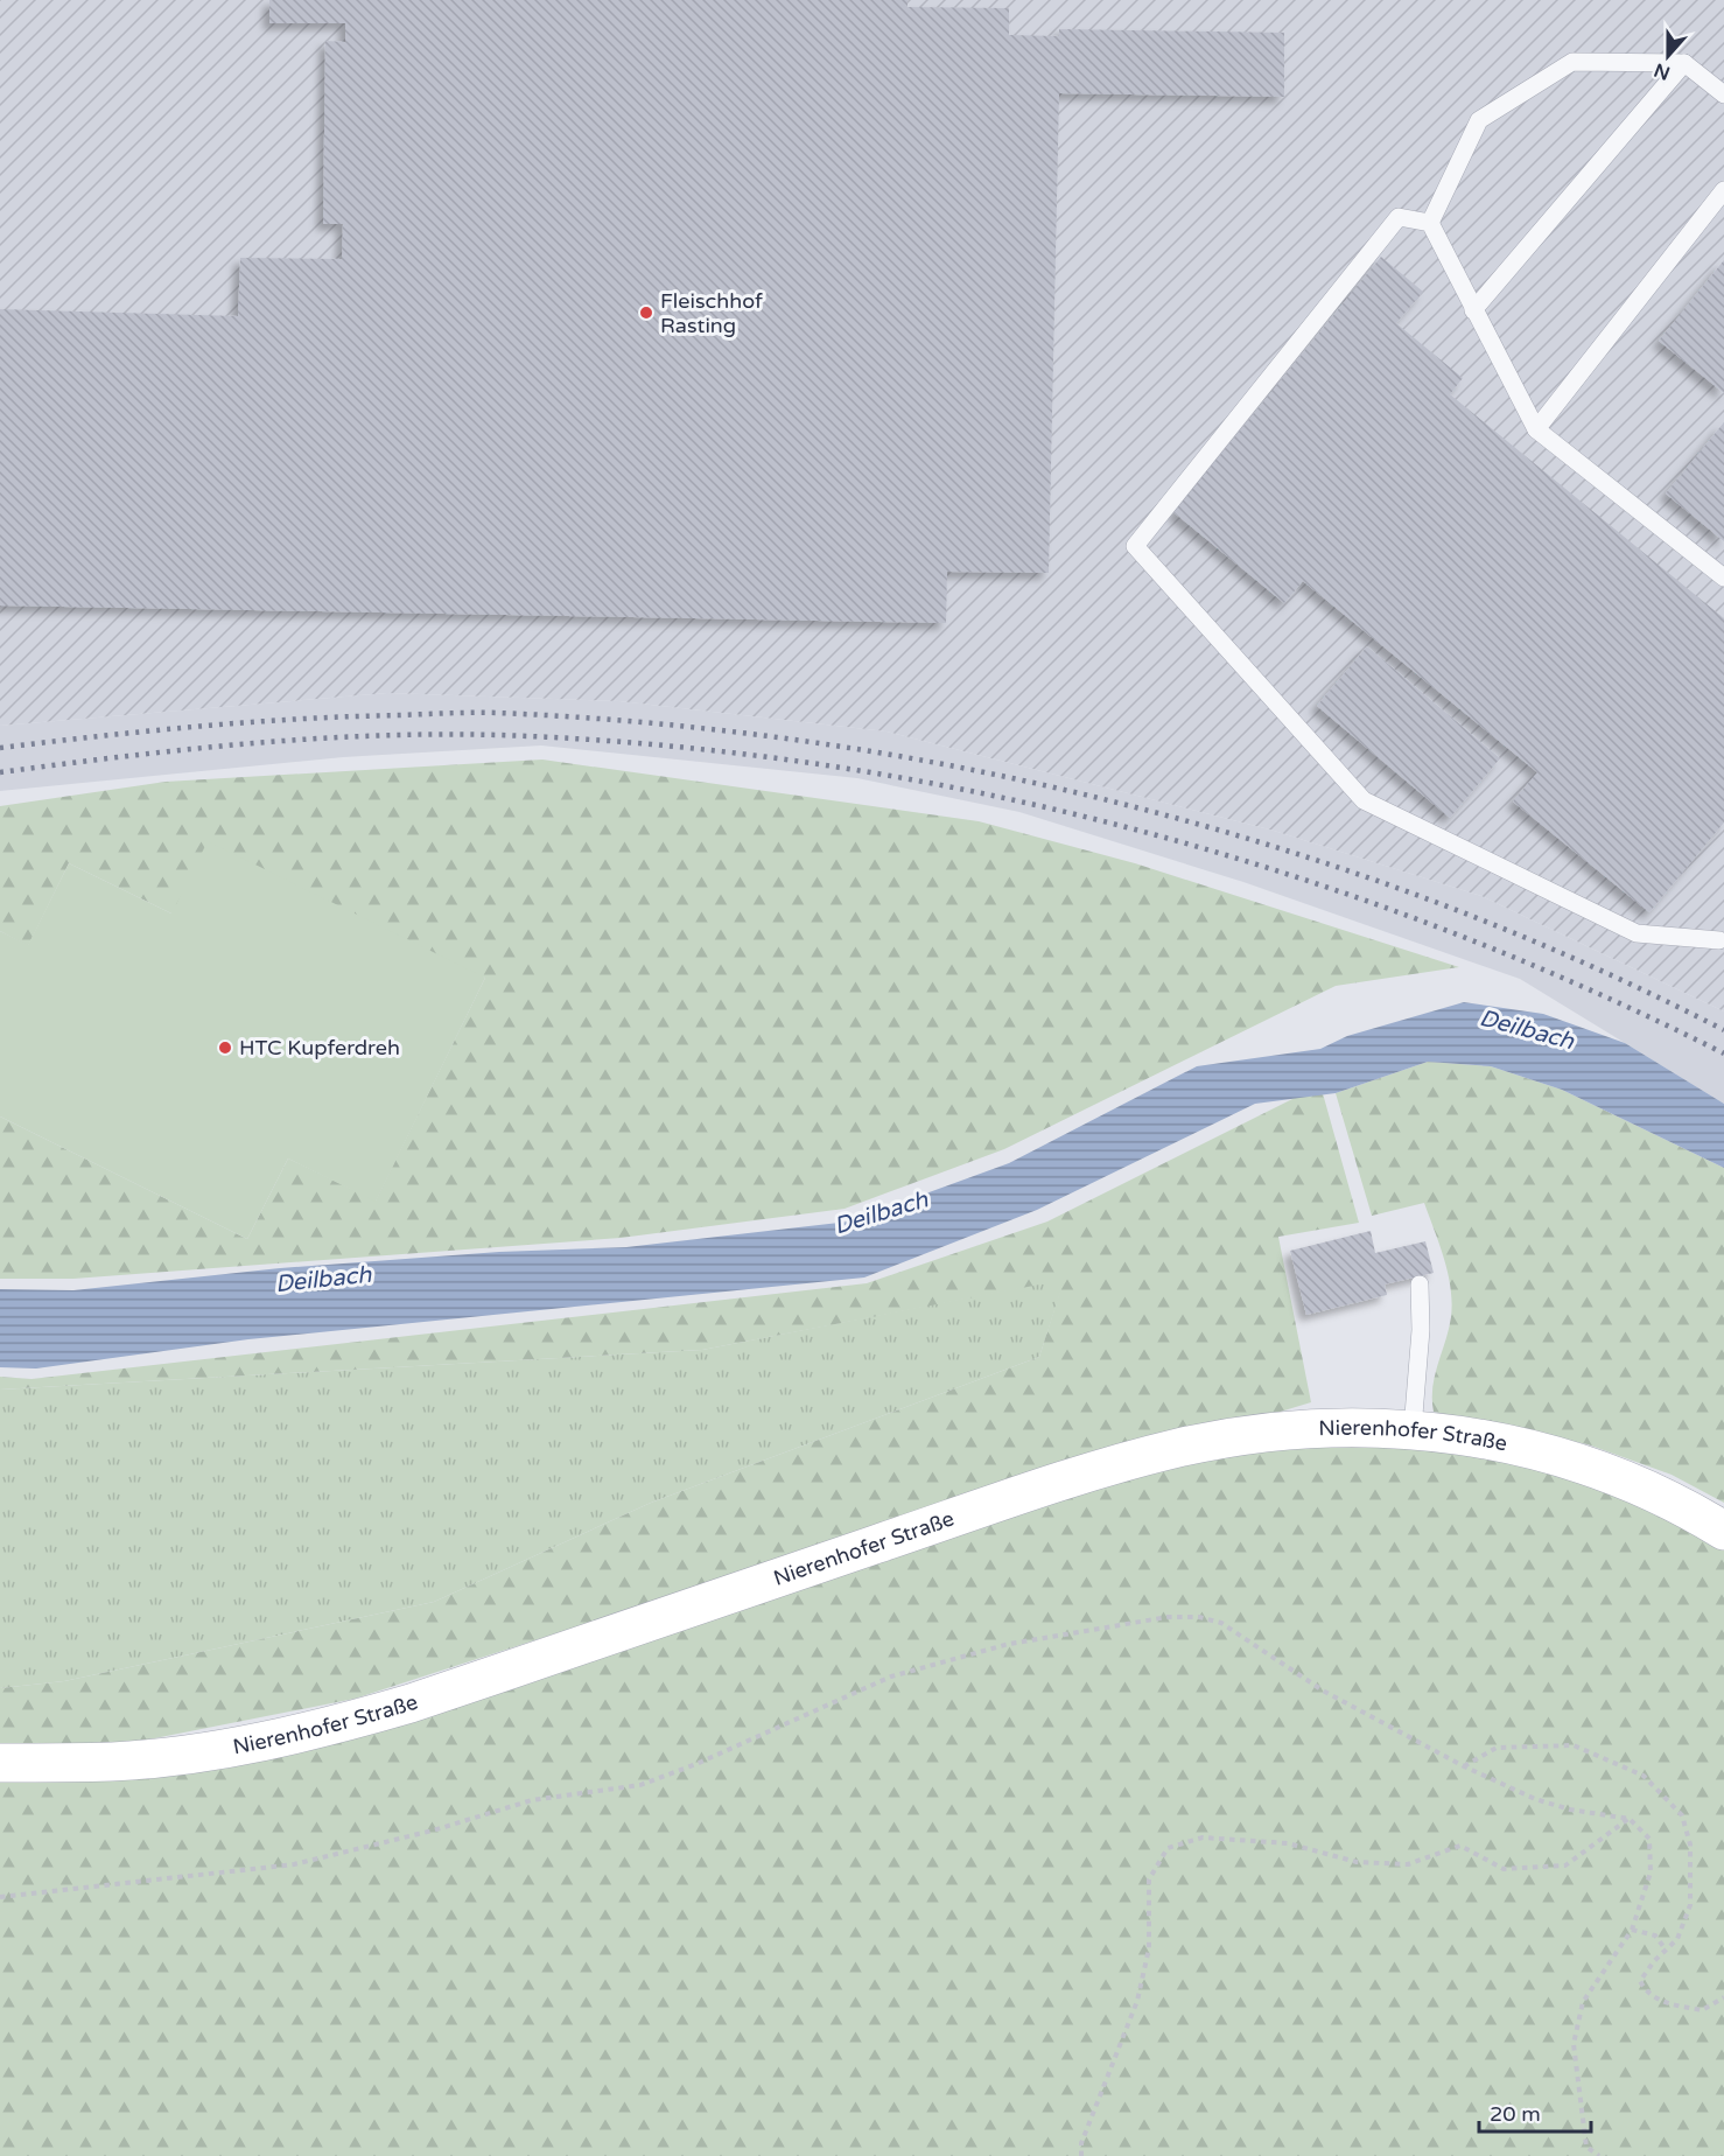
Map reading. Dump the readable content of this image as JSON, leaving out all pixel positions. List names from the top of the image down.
{
  "streets": {
    "main road": ["Nierenhofer Straße"]
  },
  "water": ["Deilbach"],
  "places": ["Fleischhof Rasting", "HTC Kupferdreh"],
  "scale_bar": "20 m",
  "north": "bottom"
}
